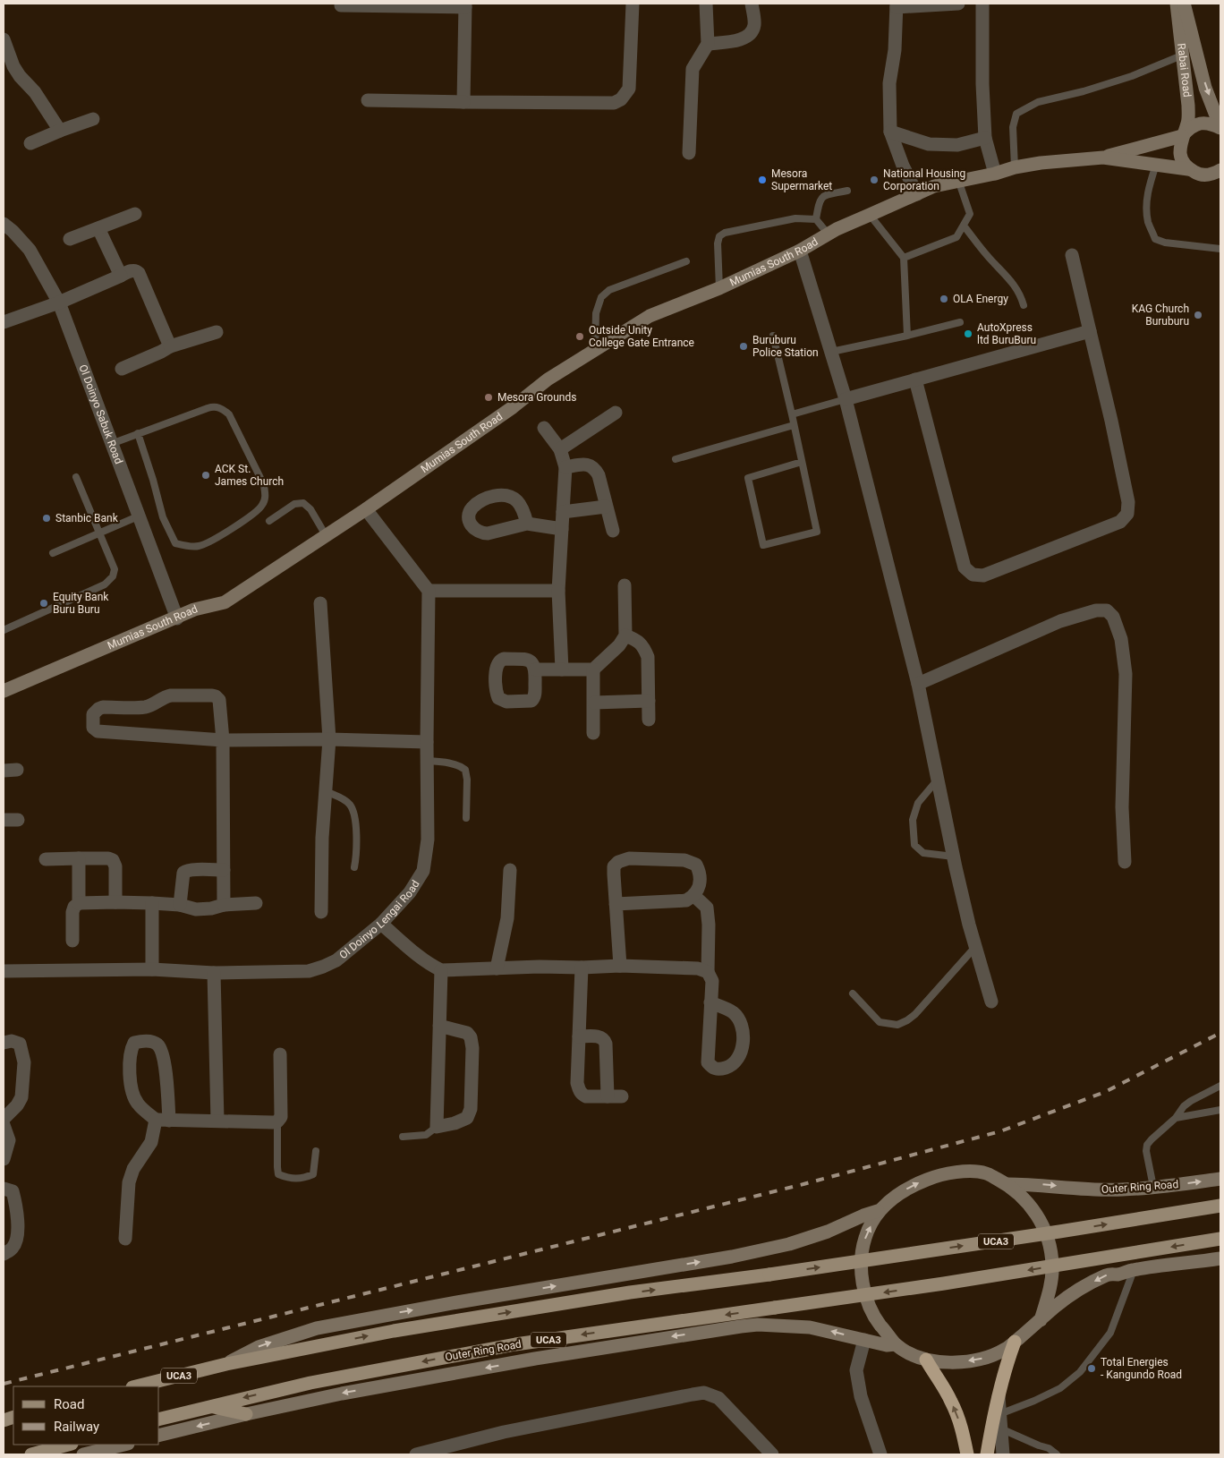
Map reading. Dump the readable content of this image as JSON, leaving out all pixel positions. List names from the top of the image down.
{
  "streets": {
    "main road": [
      "Rabai Road",
      "Mumias South Road",
      "Outer Ring Road",
      "UCA3"
    ],
    "street": ["Ol Doinyo Sabuk Road", "Ol Doinyo Lengai Road"]
  },
  "crossings": [
    ["Rabai Road", "Mumias South Road"],
    ["Mumias South Road", "Ol Doinyo Sabuk Road"],
    ["Outer Ring Road", "UCA3"]
  ],
  "places": [
    "Mesora Supermarket",
    "National Housing Corporation",
    "OLA Energy",
    "KAG Church Buruburu",
    "AutoXpress ltd BuruBuru",
    "Outside Unity College Gate Entrance",
    "Buruburu Police Station",
    "Mesora Grounds",
    "ACK St. James Church",
    "Stanbic Bank",
    "Equity Bank Buru Buru",
    "Total Energies - Kangundo Road"
  ],
  "legend": ["Road", "Railway"]
}
